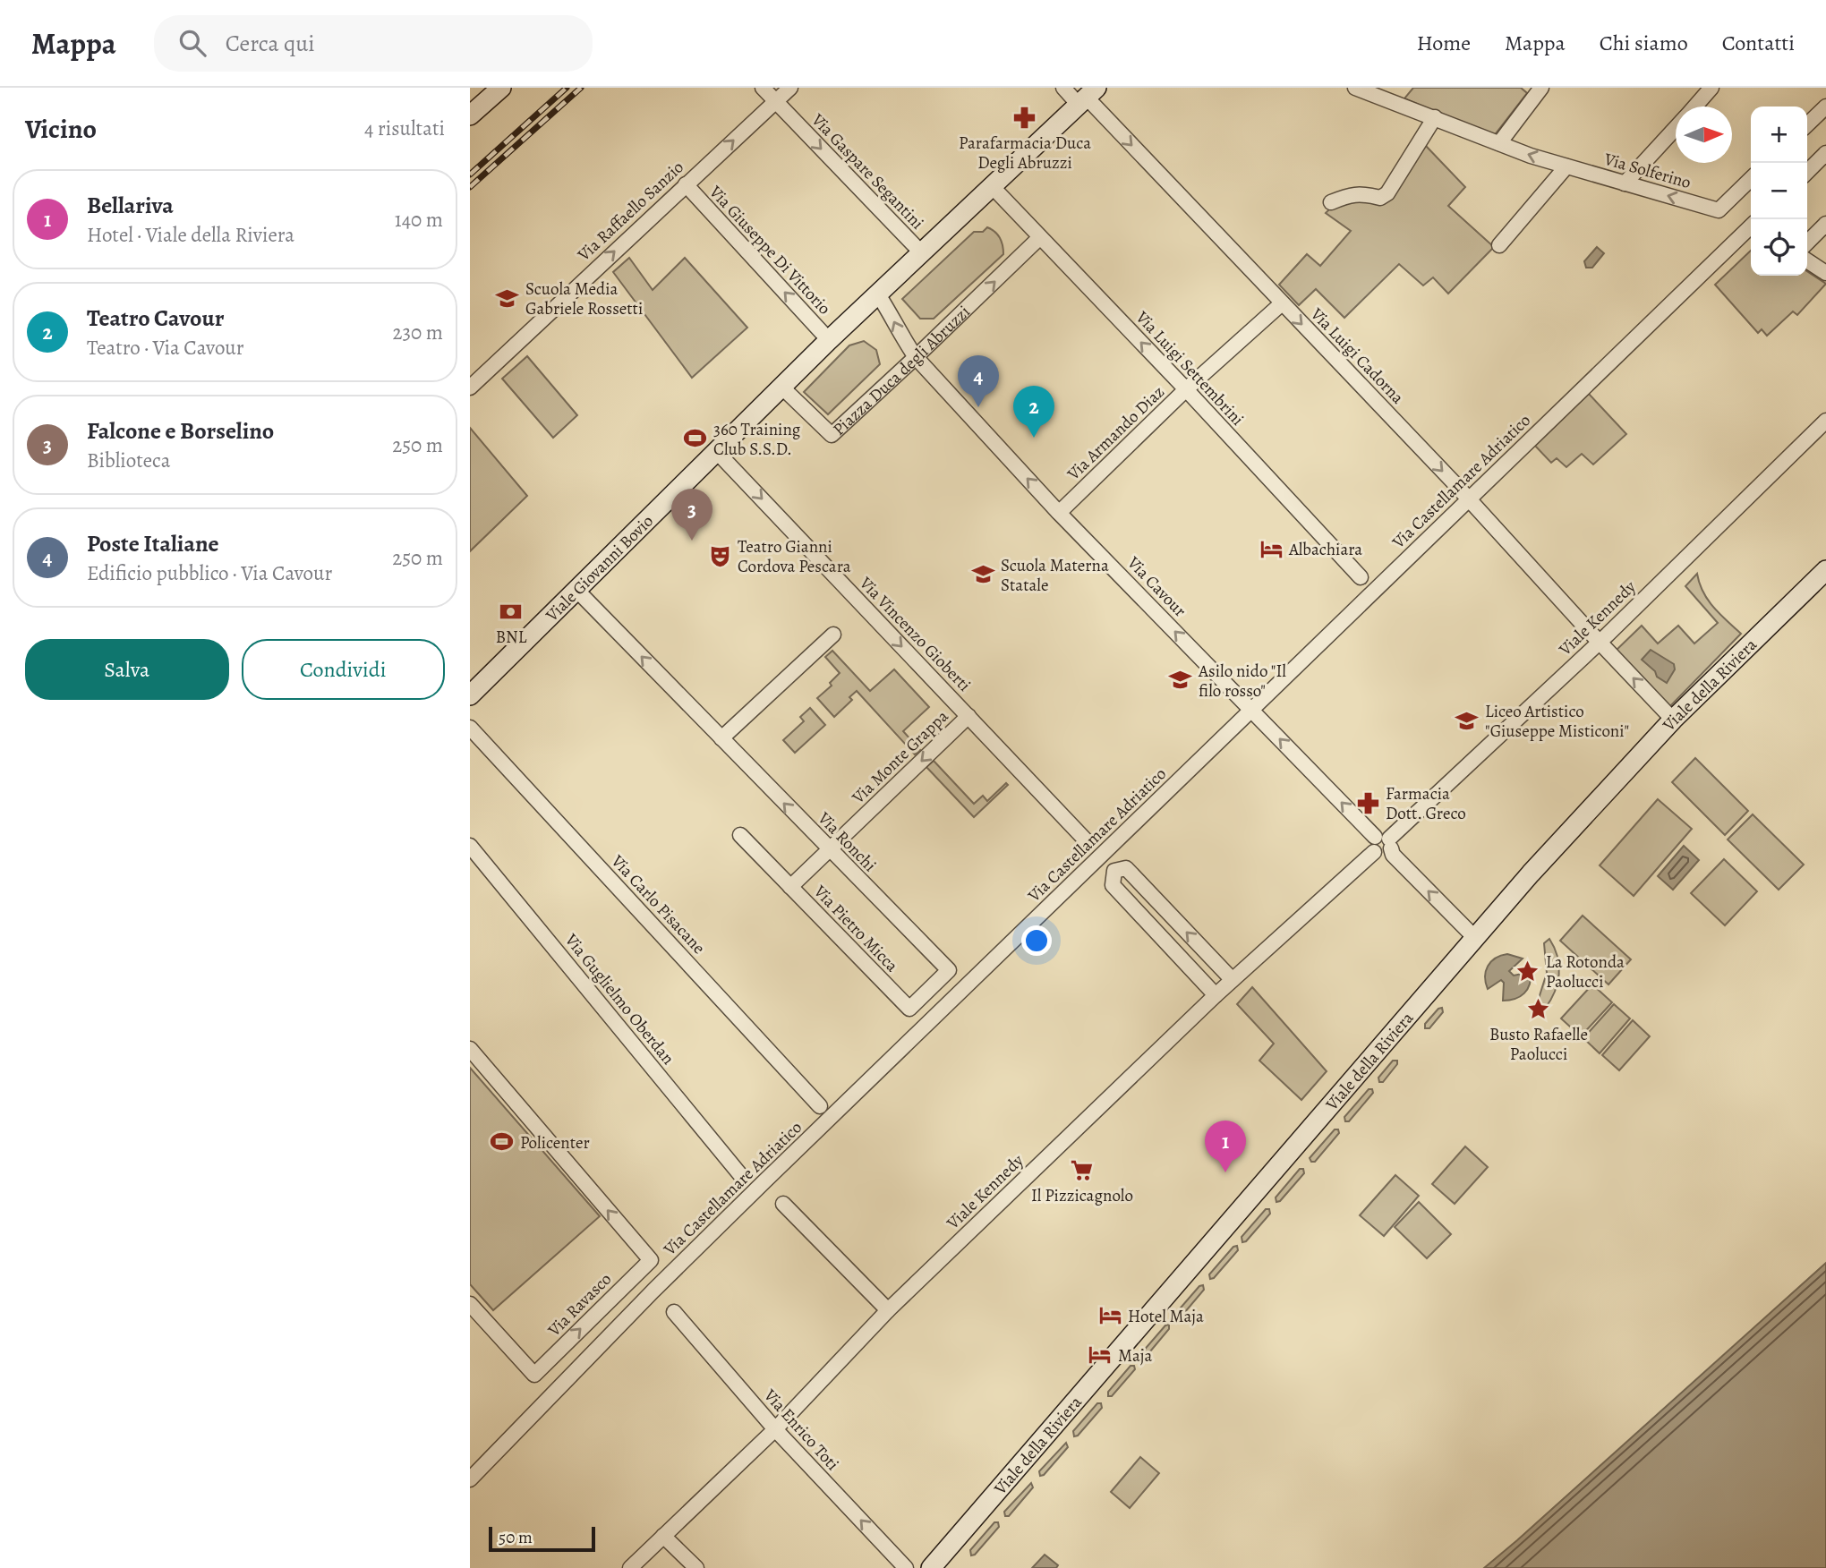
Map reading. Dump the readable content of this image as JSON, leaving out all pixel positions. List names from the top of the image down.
{
  "streets": {
    "street": [
      "Via Solferino",
      "Via Gaspare Segantini",
      "Via Raffaello Sanzio",
      "Via Giuseppe Di Vittorio",
      "Via Luigi Cadorna",
      "Piazza Duca degli Abruzzi",
      "Via Luigi Settembrini",
      "Via Armando Diaz",
      "Via Castellamare Adriatico",
      "Viale Giovanni Bovio",
      "Via Cavour",
      "Viale Kennedy",
      "Via Vincenzo Gioberti",
      "Viale della Riviera",
      "Via Monte Grappa",
      "Via Ronchi",
      "Via Carlo Pisacane",
      "Via Pietro Micca",
      "Via Guglielmo Oberdan",
      "Via Ravasco",
      "Via Enrico Toti"
    ]
  },
  "crossings": [
    ["Via Gaspare Segantini", "Via Raffaello Sanzio"],
    ["Via Raffaello Sanzio", "Via Giuseppe Di Vittorio"],
    ["Via Luigi Cadorna", "Via Armando Diaz"],
    ["Via Luigi Cadorna", "Via Castellamare Adriatico"],
    ["Via Luigi Cadorna", "Viale Kennedy"],
    ["Via Luigi Cadorna", "Viale della Riviera"],
    ["Piazza Duca degli Abruzzi", "Via Luigi Settembrini"],
    ["Piazza Duca degli Abruzzi", "Viale Giovanni Bovio"],
    ["Piazza Duca degli Abruzzi", "Via Cavour"],
    ["Via Luigi Settembrini", "Via Armando Diaz"],
    ["Via Armando Diaz", "Via Cavour"],
    ["Via Castellamare Adriatico", "Via Cavour"],
    ["Viale Giovanni Bovio", "Via Vincenzo Gioberti"],
    ["Viale Giovanni Bovio", "Via Ronchi"],
    ["Via Cavour", "Viale Kennedy"],
    ["Via Cavour", "Viale della Riviera"],
    ["Viale Kennedy", "Via Enrico Toti"],
    ["Via Vincenzo Gioberti", "Via Monte Grappa"],
    ["Via Monte Grappa", "Via Ronchi"],
    ["Via Monte Grappa", "Via Pietro Micca"],
    ["Via Ronchi", "Via Pietro Micca"]
  ],
  "one_way": [
    "Via Solferino",
    "Via Gaspare Segantini",
    "Via Raffaello Sanzio",
    "Via Giuseppe Di Vittorio",
    "Via Luigi Settembrini",
    "Via Cavour",
    "Via Vincenzo Gioberti",
    "Via Monte Grappa",
    "Via Ronchi",
    "Via Enrico Toti"
  ],
  "places": {
    "pharmacy": ["Parafarmacia Duca Degli Abruzzi", "Farmacia Dott. Greco"],
    "school or university": [
      "Scuola Media Gabriele Rossetti",
      "Scuola Materna Statale",
      "Asilo nido \"Il filo rosso\"",
      "Liceo Artistico \"Giuseppe Misticoni\""
    ],
    "sports": ["360 Training Club S.S.D.", "Policenter"],
    "hotel": ["Albachiara", "Hotel Maja", "Maja"],
    "theatre": ["Teatro Gianni Cordova Pescara"],
    "bank": ["BNL"],
    "place": ["La Rotonda Paolucci", "Busto Rafaelle Paolucci"],
    "supermarket": ["Il Pizzicagnolo"]
  },
  "scale_bar": "50 m",
  "north": "right",
  "page": {
    "header": "Mappa",
    "search": "Cerca qui",
    "nav": [
      "Home",
      "Mappa",
      "Chi siamo",
      "Contatti"
    ],
    "heading": ["Vicino", "4 risultati"],
    "map_buttons": ["+", "−"],
    "list": [
      {
        "mark": "1",
        "name": "Bellariva",
        "note": "Hotel · Viale della Riviera",
        "value": "140 m"
      },
      {
        "mark": "2",
        "name": "Teatro Cavour",
        "note": "Teatro · Via Cavour",
        "value": "230 m"
      },
      {
        "mark": "3",
        "name": "Falcone e Borselino",
        "note": "Biblioteca",
        "value": "250 m"
      },
      {
        "mark": "4",
        "name": "Poste Italiane",
        "note": "Edificio pubblico · Via Cavour",
        "value": "250 m"
      }
    ],
    "pins": [
      "4",
      "2",
      "3",
      "1"
    ],
    "buttons": ["Salva", "Condividi"],
    "scale": "50 m"
  }
}
